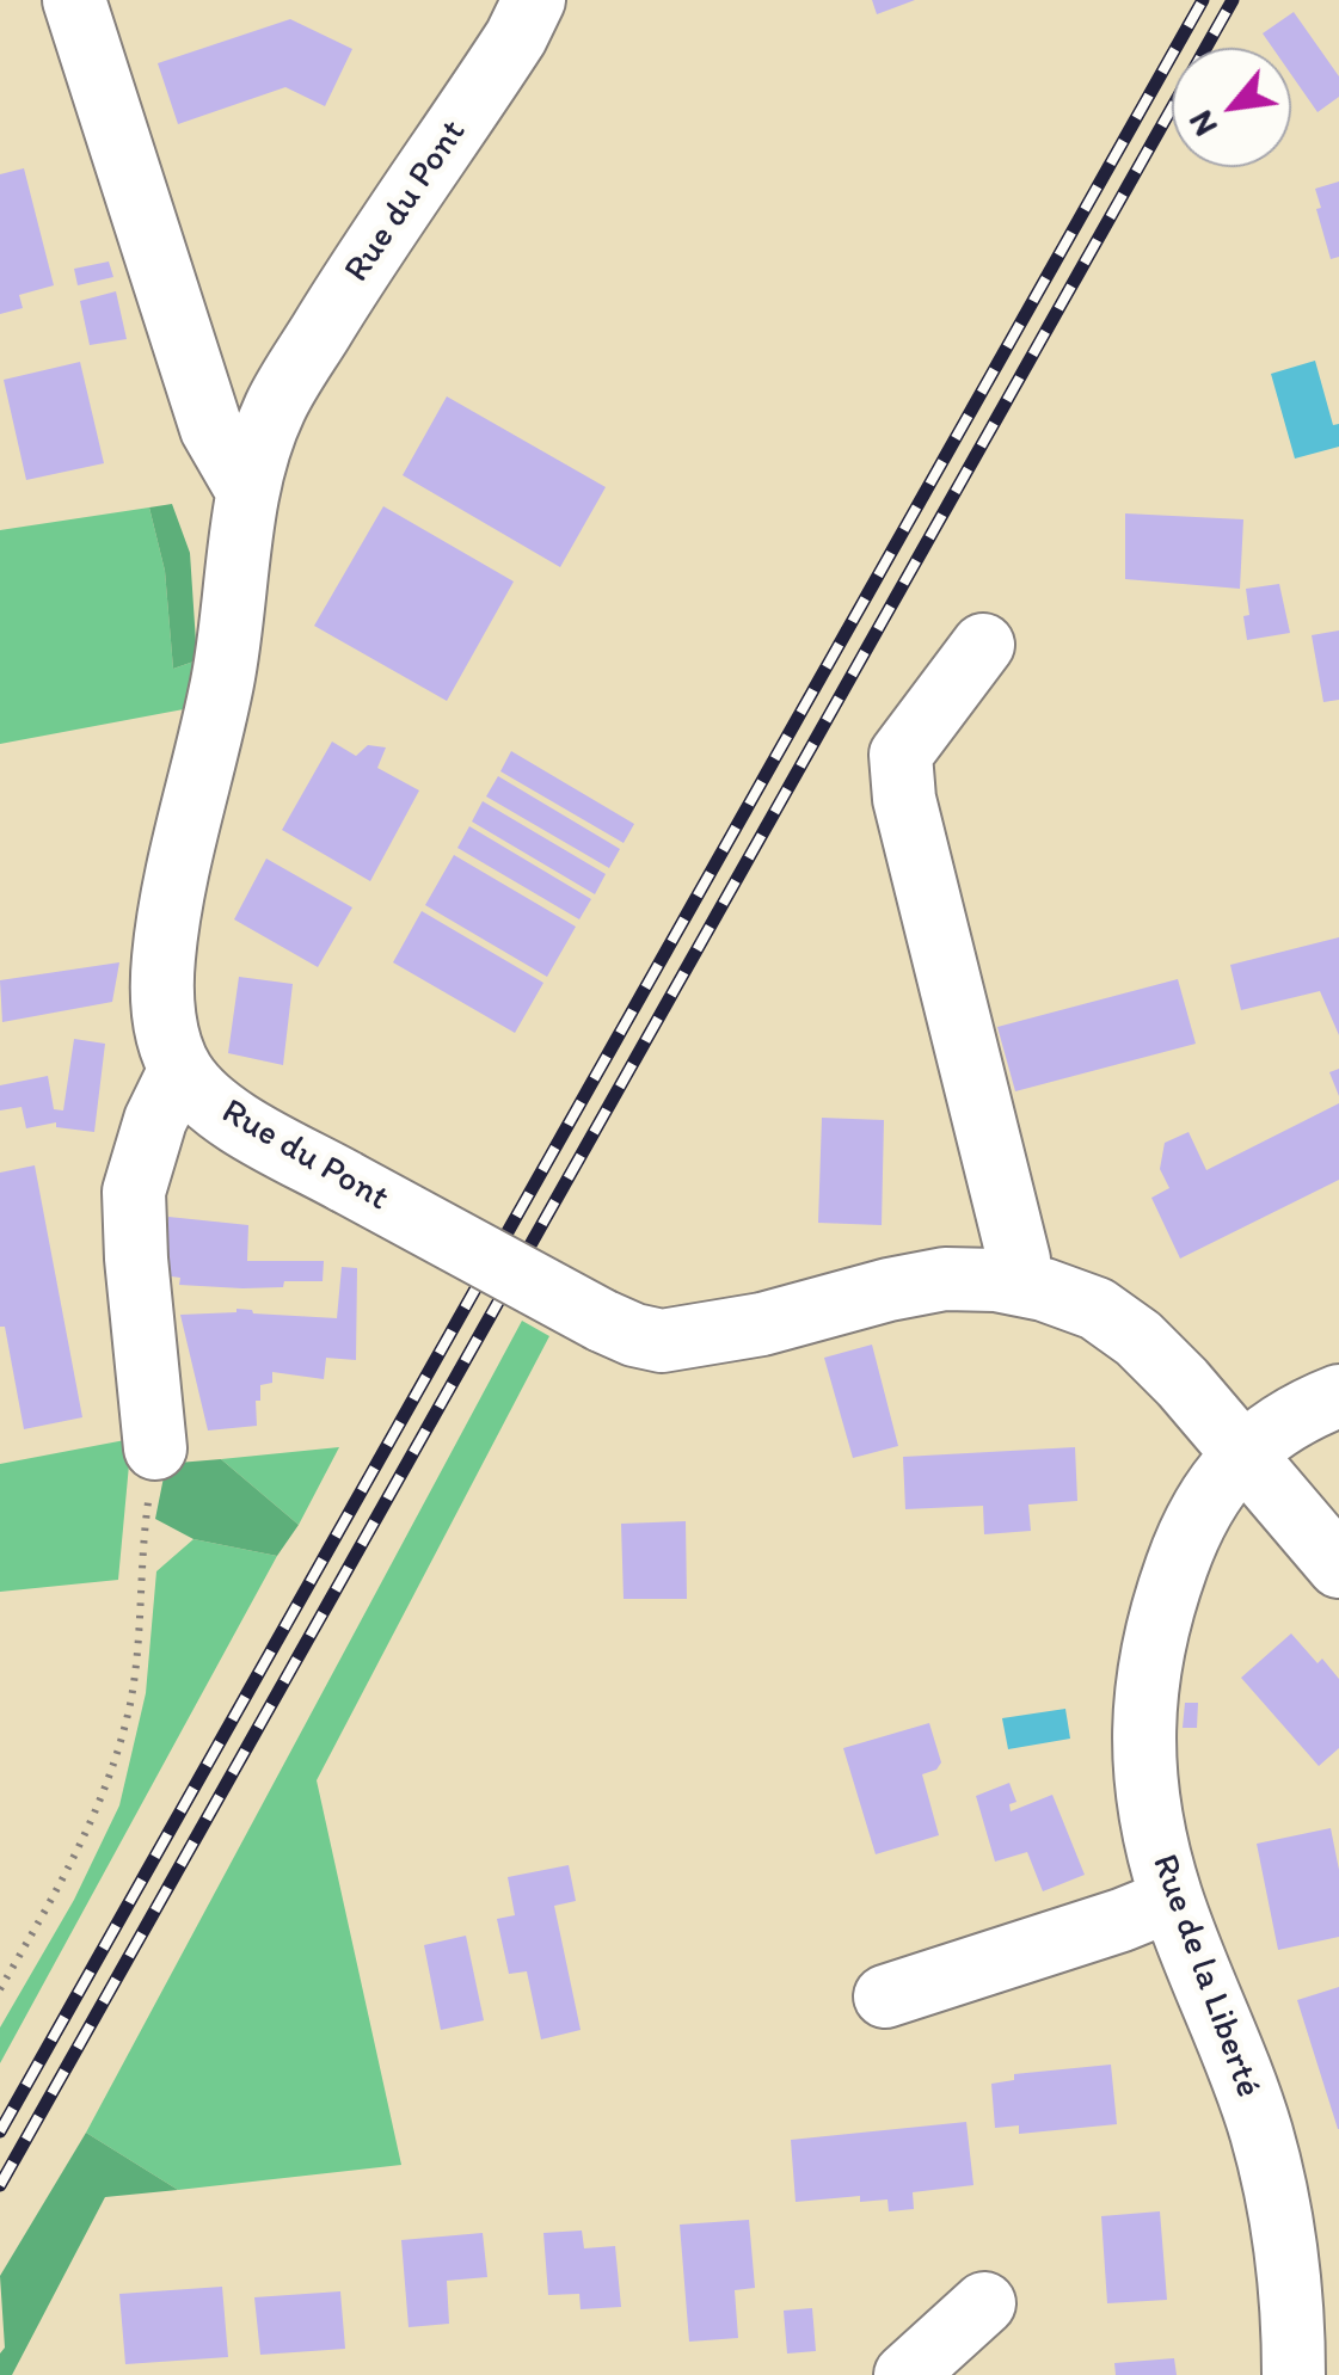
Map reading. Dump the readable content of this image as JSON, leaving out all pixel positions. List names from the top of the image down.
{
  "streets": {
    "street": ["Rue du Pont", "Rue de la Liberté"]
  },
  "crossings": [
    ["Rue du Pont", "Rue de la Liberté"]
  ],
  "north": "bottom left"
}
